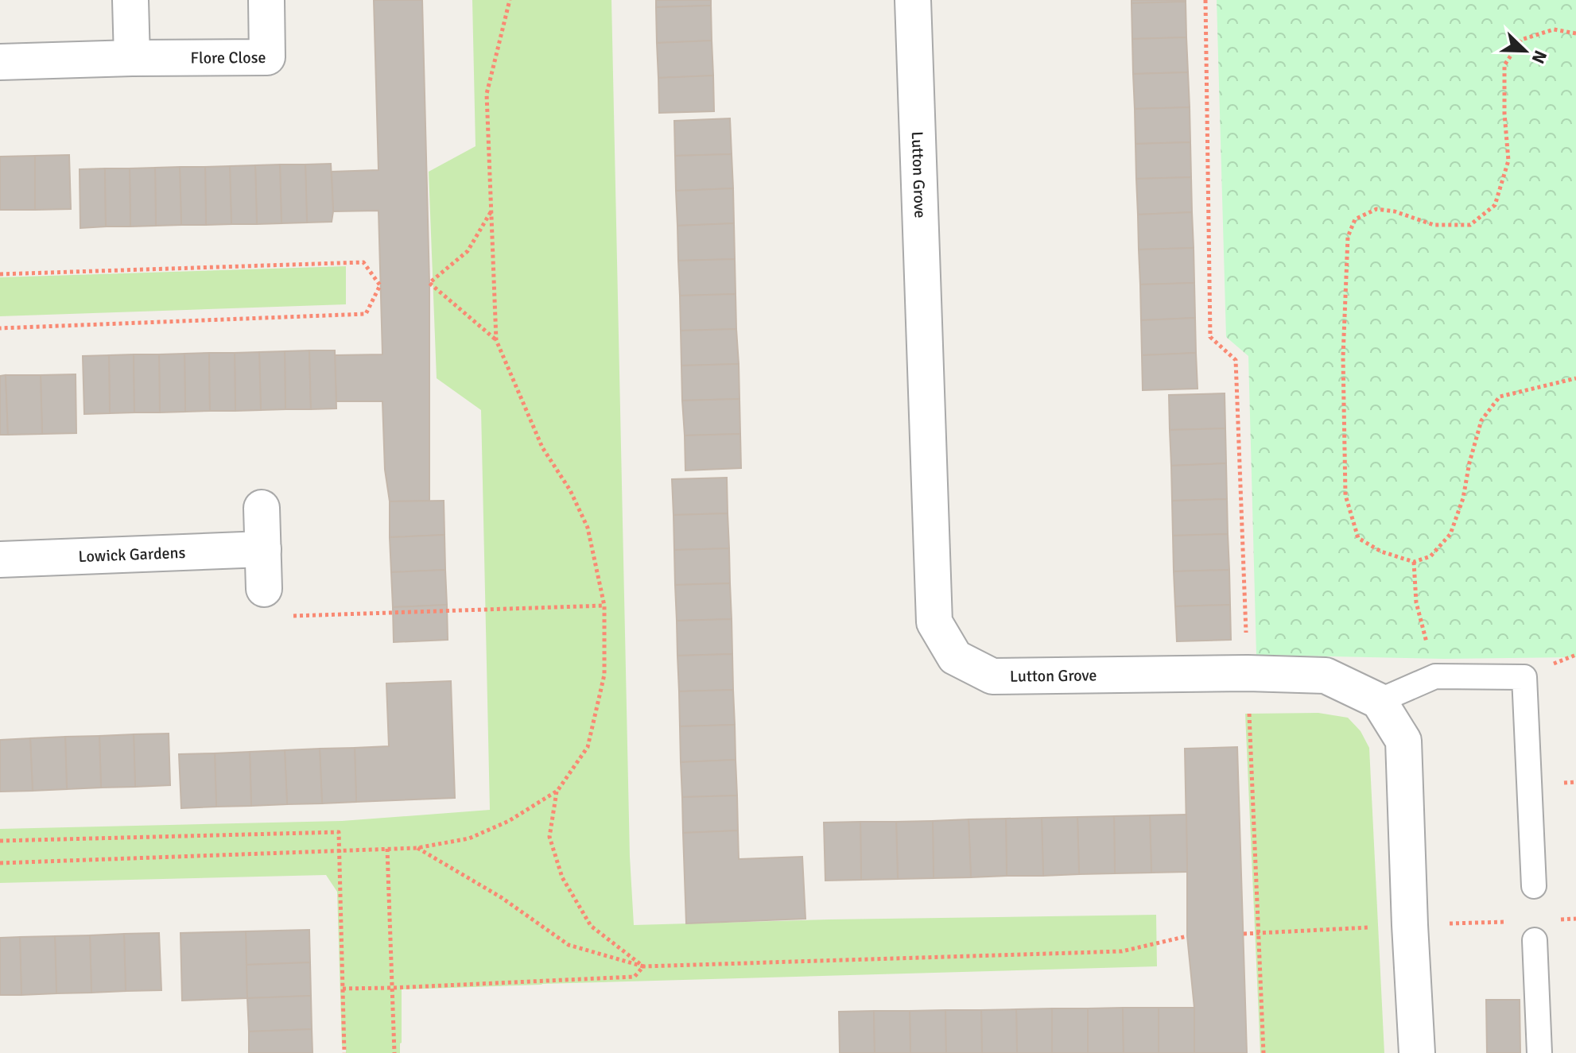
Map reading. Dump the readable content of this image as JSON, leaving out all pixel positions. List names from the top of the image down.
{
  "streets": {
    "street": ["Flore Close", "Lutton Grove", "Lowick Gardens"]
  },
  "north": "bottom right"
}
